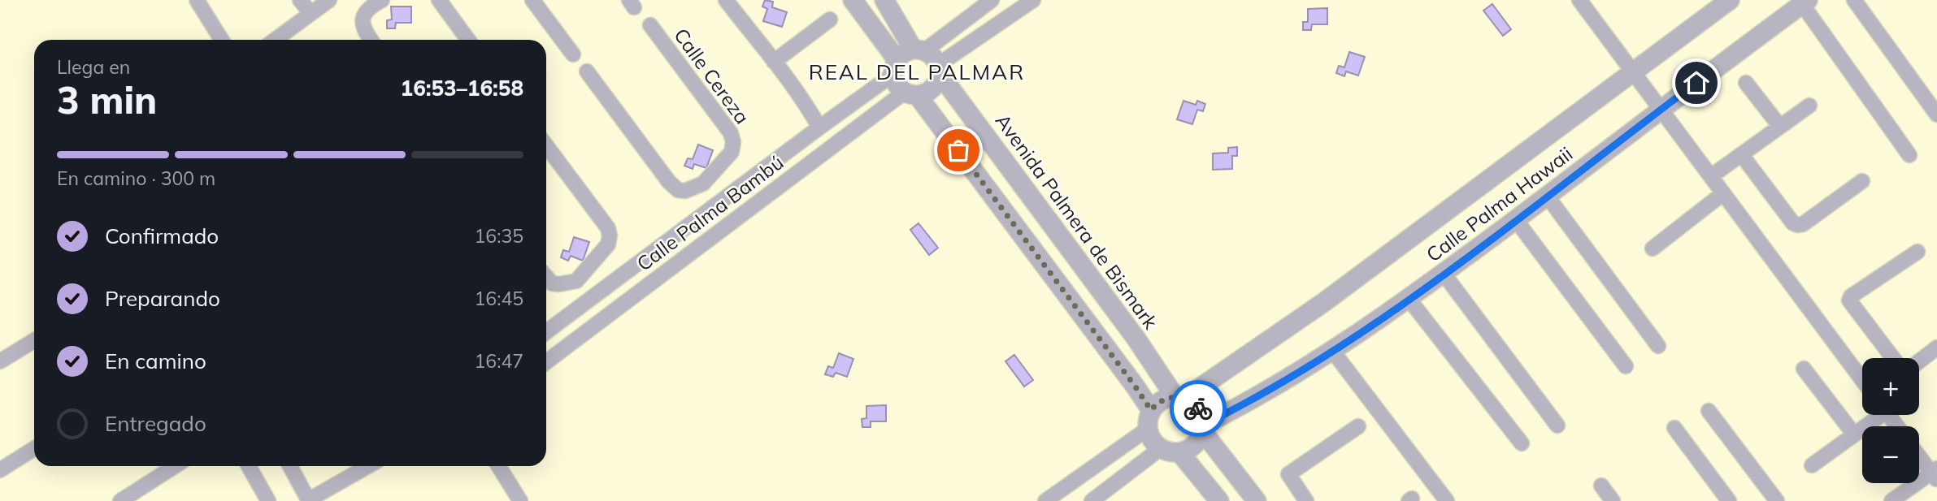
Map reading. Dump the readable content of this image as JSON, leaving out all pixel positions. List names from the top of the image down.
{
  "streets": {
    "street": [
      "Calle Cereza",
      "Calle Palma Hawaii",
      "Calle Palma Bambú",
      "Avenida Palmera de Bismark"
    ]
  },
  "crossings": [
    ["Calle Palma Hawaii", "Avenida Palmera de Bismark"],
    ["Calle Palma Bambú", "Avenida Palmera de Bismark"]
  ],
  "districts": ["REAL DEL PALMAR"],
  "page": {
    "heading": ["3 min", "Llega en", "16:53–16:58"],
    "bar": "En camino · 300 m",
    "list": [
      ["Confirmado", "16:35"],
      ["Preparando", "16:45"],
      ["En camino", "16:47"],
      "Entregado"
    ],
    "map_buttons": ["+", "−"]
  }
}
